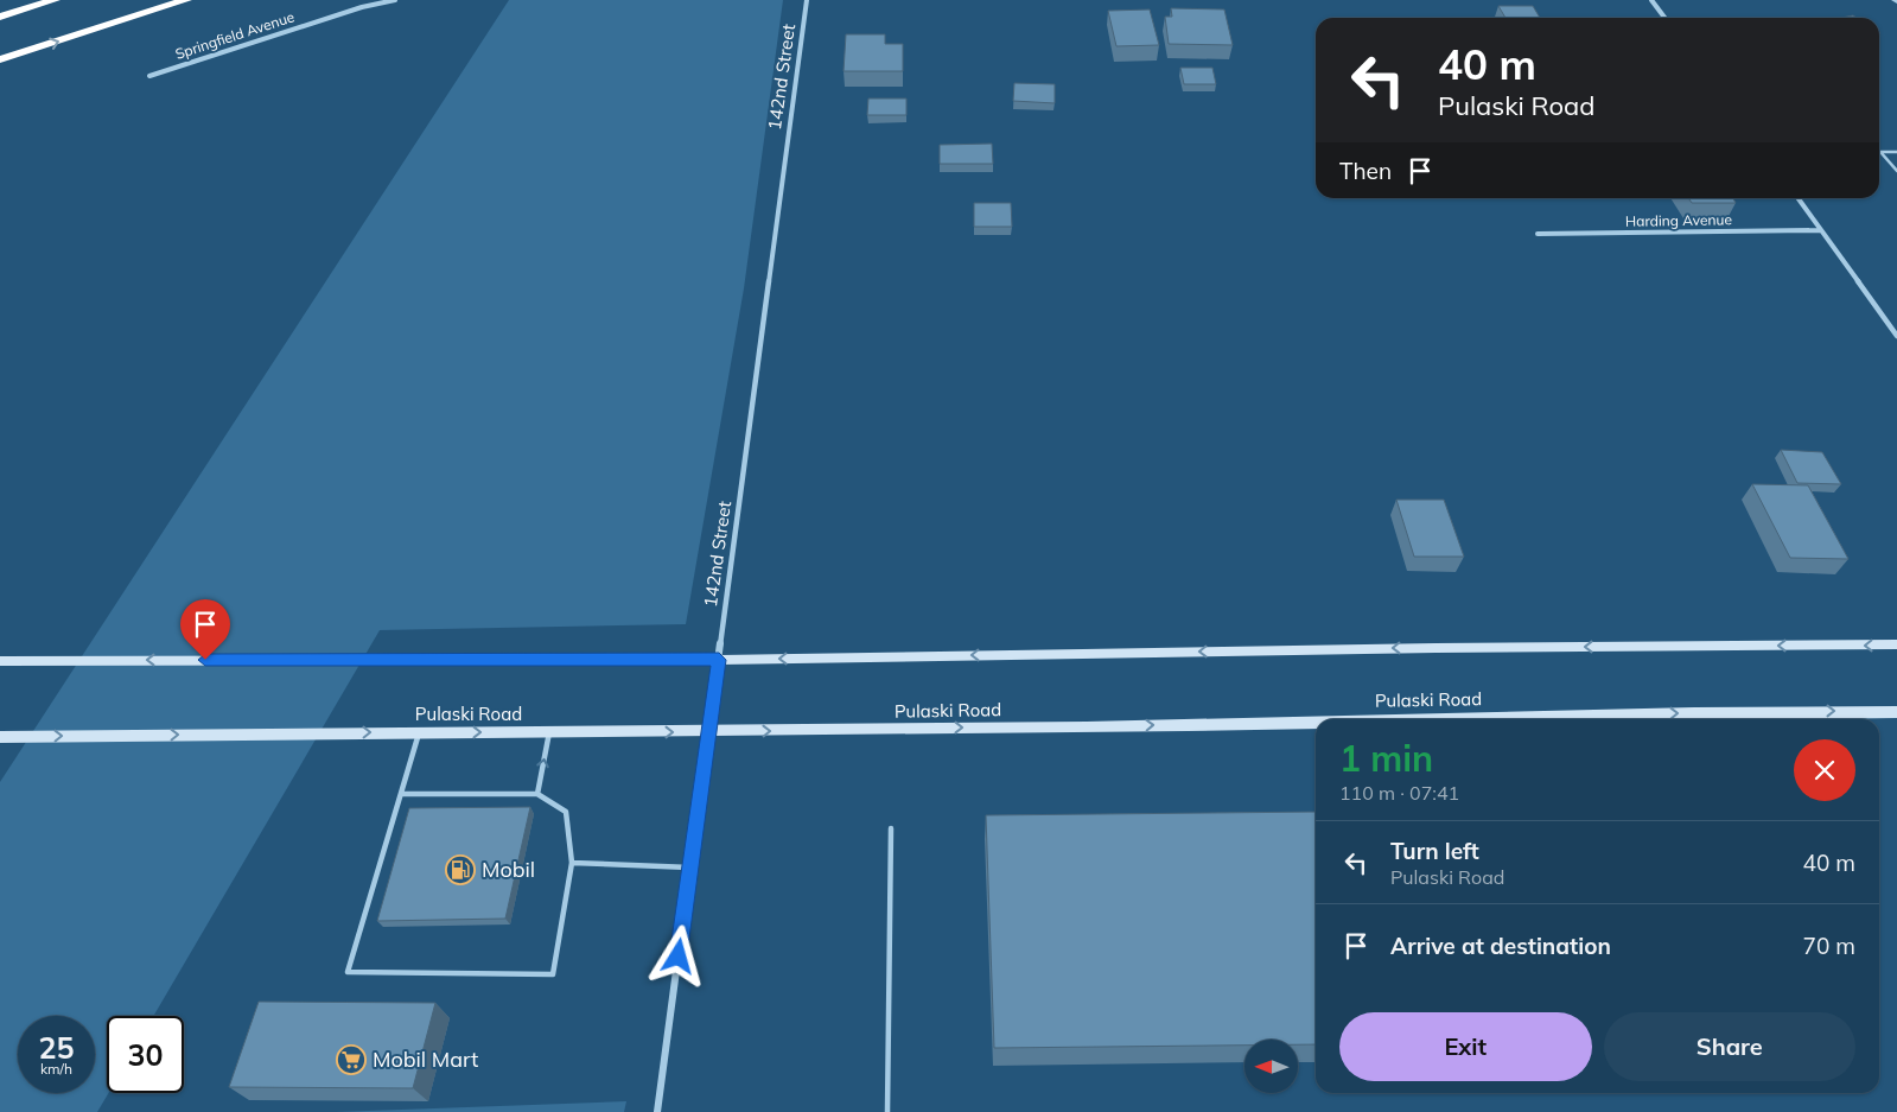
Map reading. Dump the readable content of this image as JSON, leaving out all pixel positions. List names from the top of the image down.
{
  "streets": {
    "main road": ["Pulaski Road"],
    "street": ["Springfield Avenue", "142nd Street", "Harding Avenue"]
  },
  "crossings": [
    ["142nd Street", "Pulaski Road"]
  ],
  "places": {
    "fuel station": ["Mobil"],
    "supermarket": ["Mobil Mart"]
  },
  "north": "left",
  "page": {
    "turn": ["40 m", "Pulaski Road"],
    "then": "Then",
    "heading": ["1 min", "110 m · 07:41"],
    "list": [
      {
        "name": "Turn left",
        "note": "Pulaski Road",
        "value": "40 m"
      },
      {
        "name": "Arrive at destination",
        "value": "70 m"
      }
    ],
    "buttons": ["Exit", "Share"],
    "speed": "25 km/h",
    "limit": "30"
  }
}
